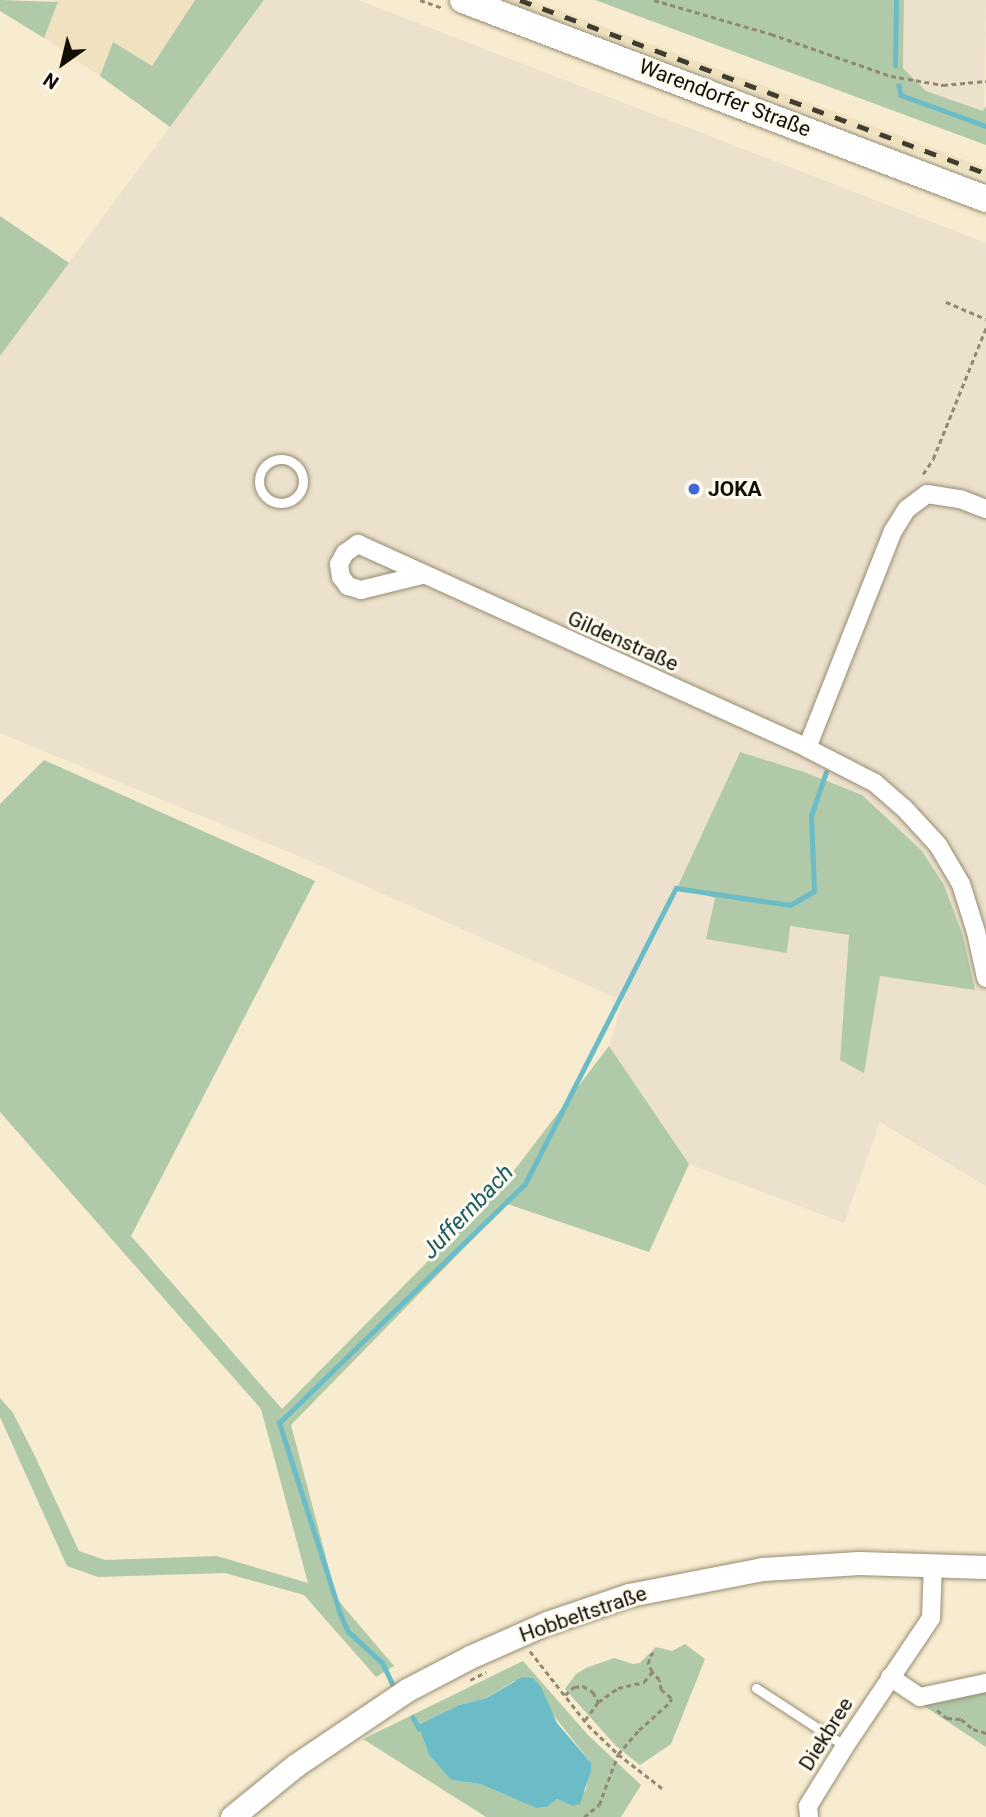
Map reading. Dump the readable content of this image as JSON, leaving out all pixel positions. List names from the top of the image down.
{
  "streets": {
    "main road": ["Warendorfer Straße"],
    "street": ["Gildenstraße", "Hobbeltstraße", "Diekbree"]
  },
  "crossings": [
    ["Hobbeltstraße", "Diekbree"]
  ],
  "water": ["Juffernbach"],
  "places": ["JOKA"],
  "north": "bottom left"
}
